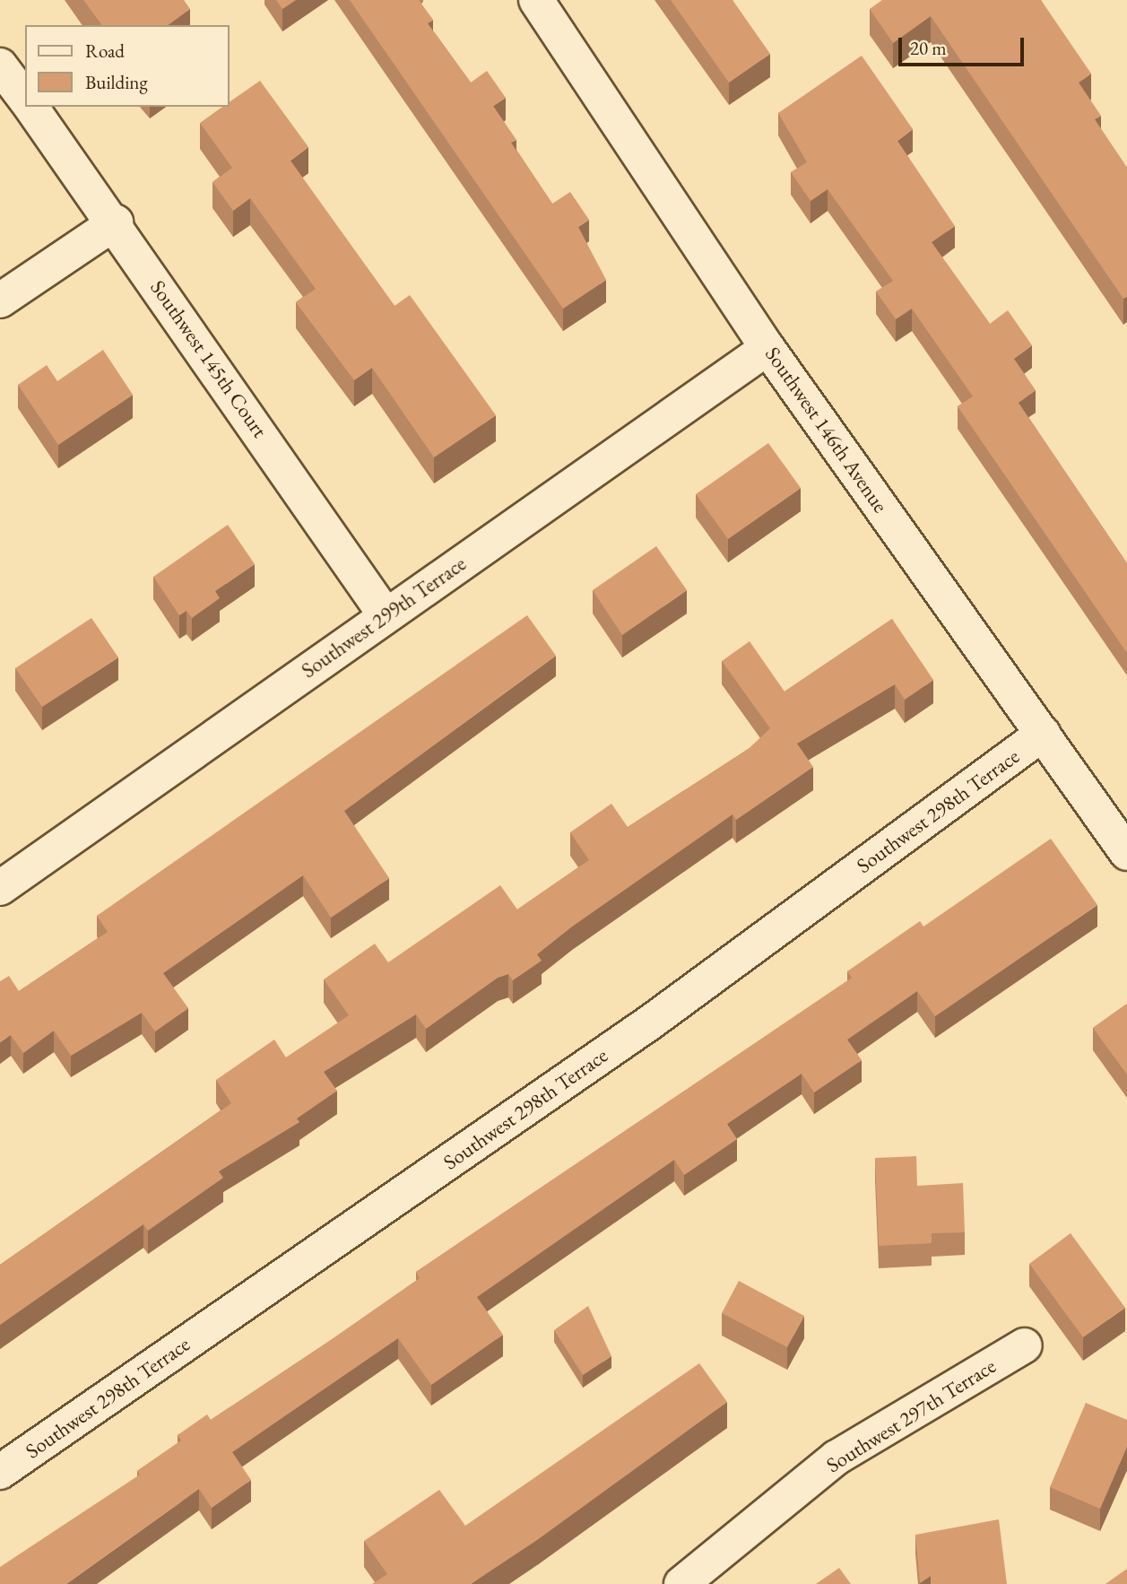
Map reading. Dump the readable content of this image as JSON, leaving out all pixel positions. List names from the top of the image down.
{
  "streets": {
    "street": [
      "Southwest 145th Court",
      "Southwest 146th Avenue",
      "Southwest 299th Terrace",
      "Southwest 298th Terrace",
      "Southwest 297th Terrace"
    ]
  },
  "crossings": [
    ["Southwest 145th Court", "Southwest 299th Terrace"],
    ["Southwest 146th Avenue", "Southwest 299th Terrace"],
    ["Southwest 146th Avenue", "Southwest 298th Terrace"]
  ],
  "legend": ["Road", "Building"],
  "scale_bar": "20 m"
}
